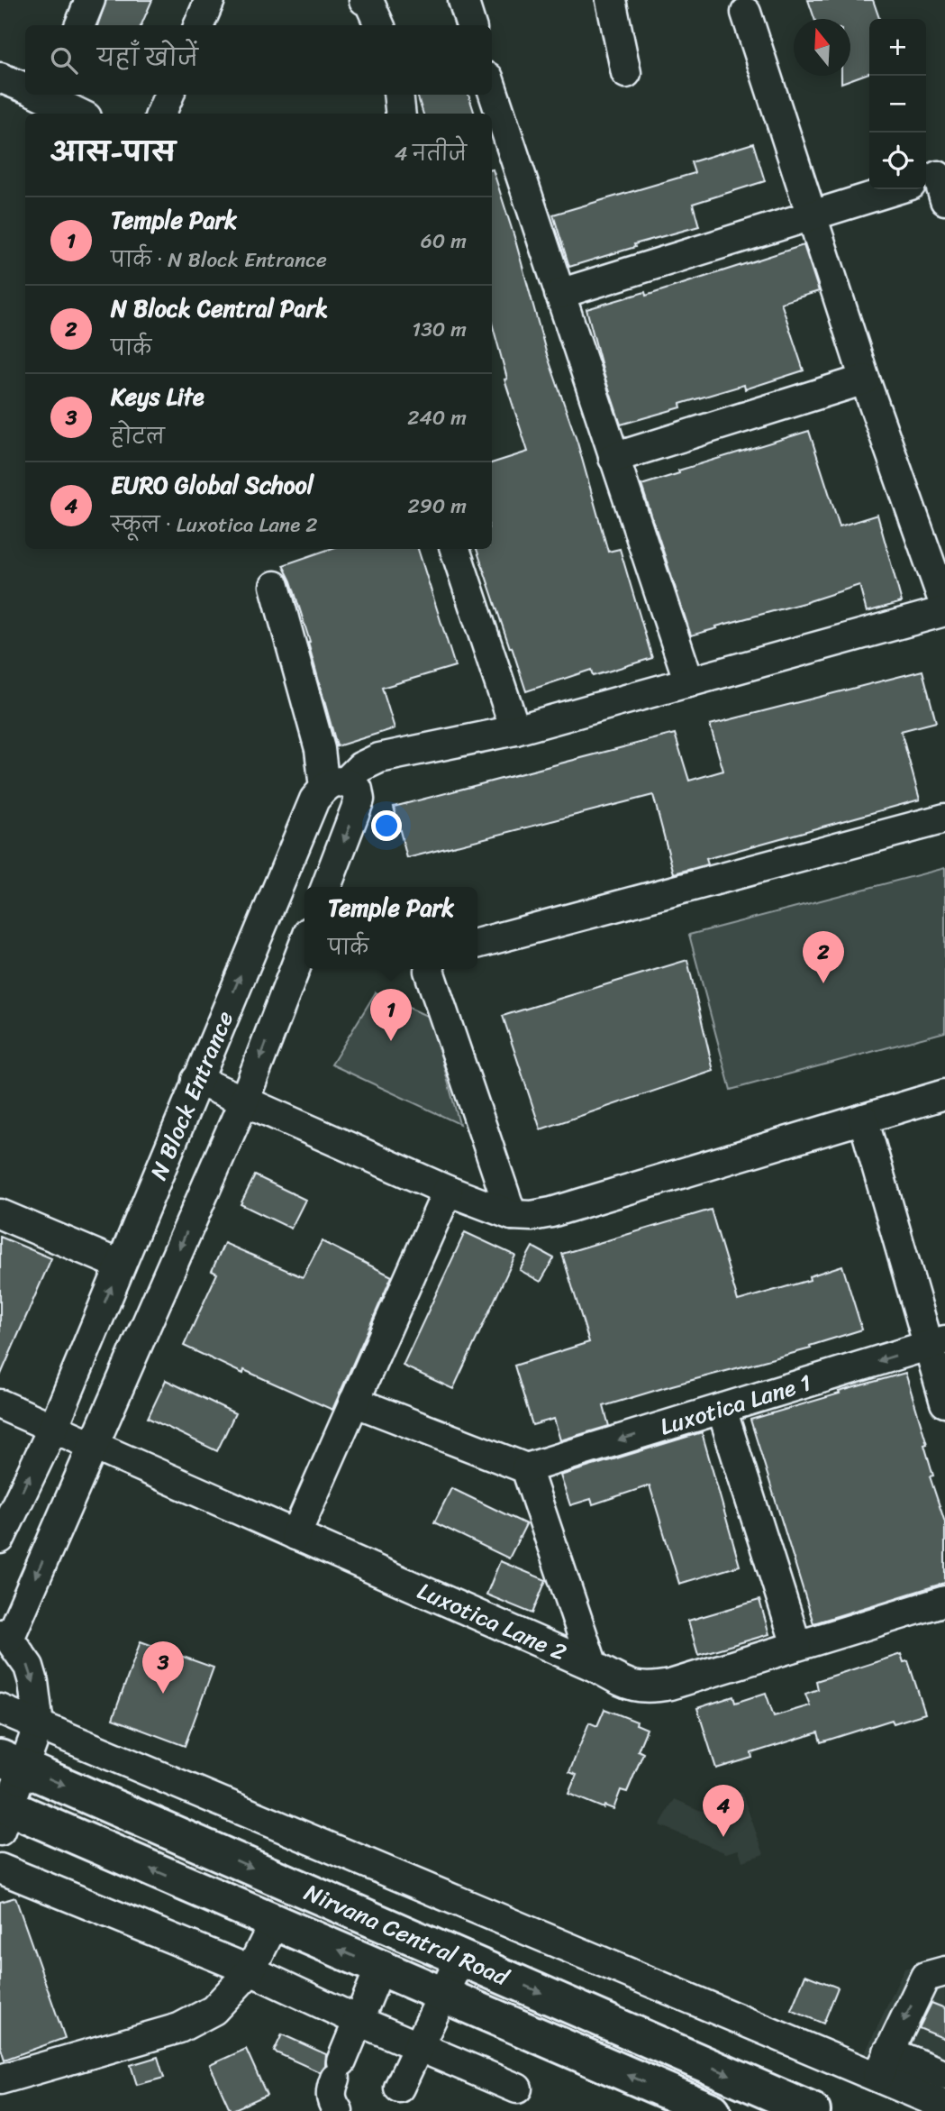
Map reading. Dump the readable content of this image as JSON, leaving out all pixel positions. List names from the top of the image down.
{
  "streets": {
    "main road": ["Nirvana Central Road"],
    "street": ["N Block Entrance", "Luxotica Lane 1", "Luxotica Lane 2"]
  },
  "crossings": [
    ["N Block Entrance", "Luxotica Lane 2"]
  ],
  "north": "top",
  "page": {
    "map_buttons": ["+", "−"],
    "search": "यहाँ खोजें",
    "heading": ["आस-पास", "4 नतीजे"],
    "list": [
      {
        "mark": "1",
        "name": "Temple Park",
        "note": "पार्क · N Block Entrance",
        "value": "60 m"
      },
      {
        "mark": "2",
        "name": "N Block Central Park",
        "note": "पार्क",
        "value": "130 m"
      },
      {
        "mark": "3",
        "name": "Keys Lite",
        "note": "होटल",
        "value": "240 m"
      },
      {
        "mark": "4",
        "name": "EURO Global School",
        "note": "स्कूल · Luxotica Lane 2",
        "value": "290 m"
      }
    ],
    "popup": ["Temple Park", "पार्क"],
    "pins": [
      "2",
      "1",
      "3",
      "4"
    ]
  }
}
